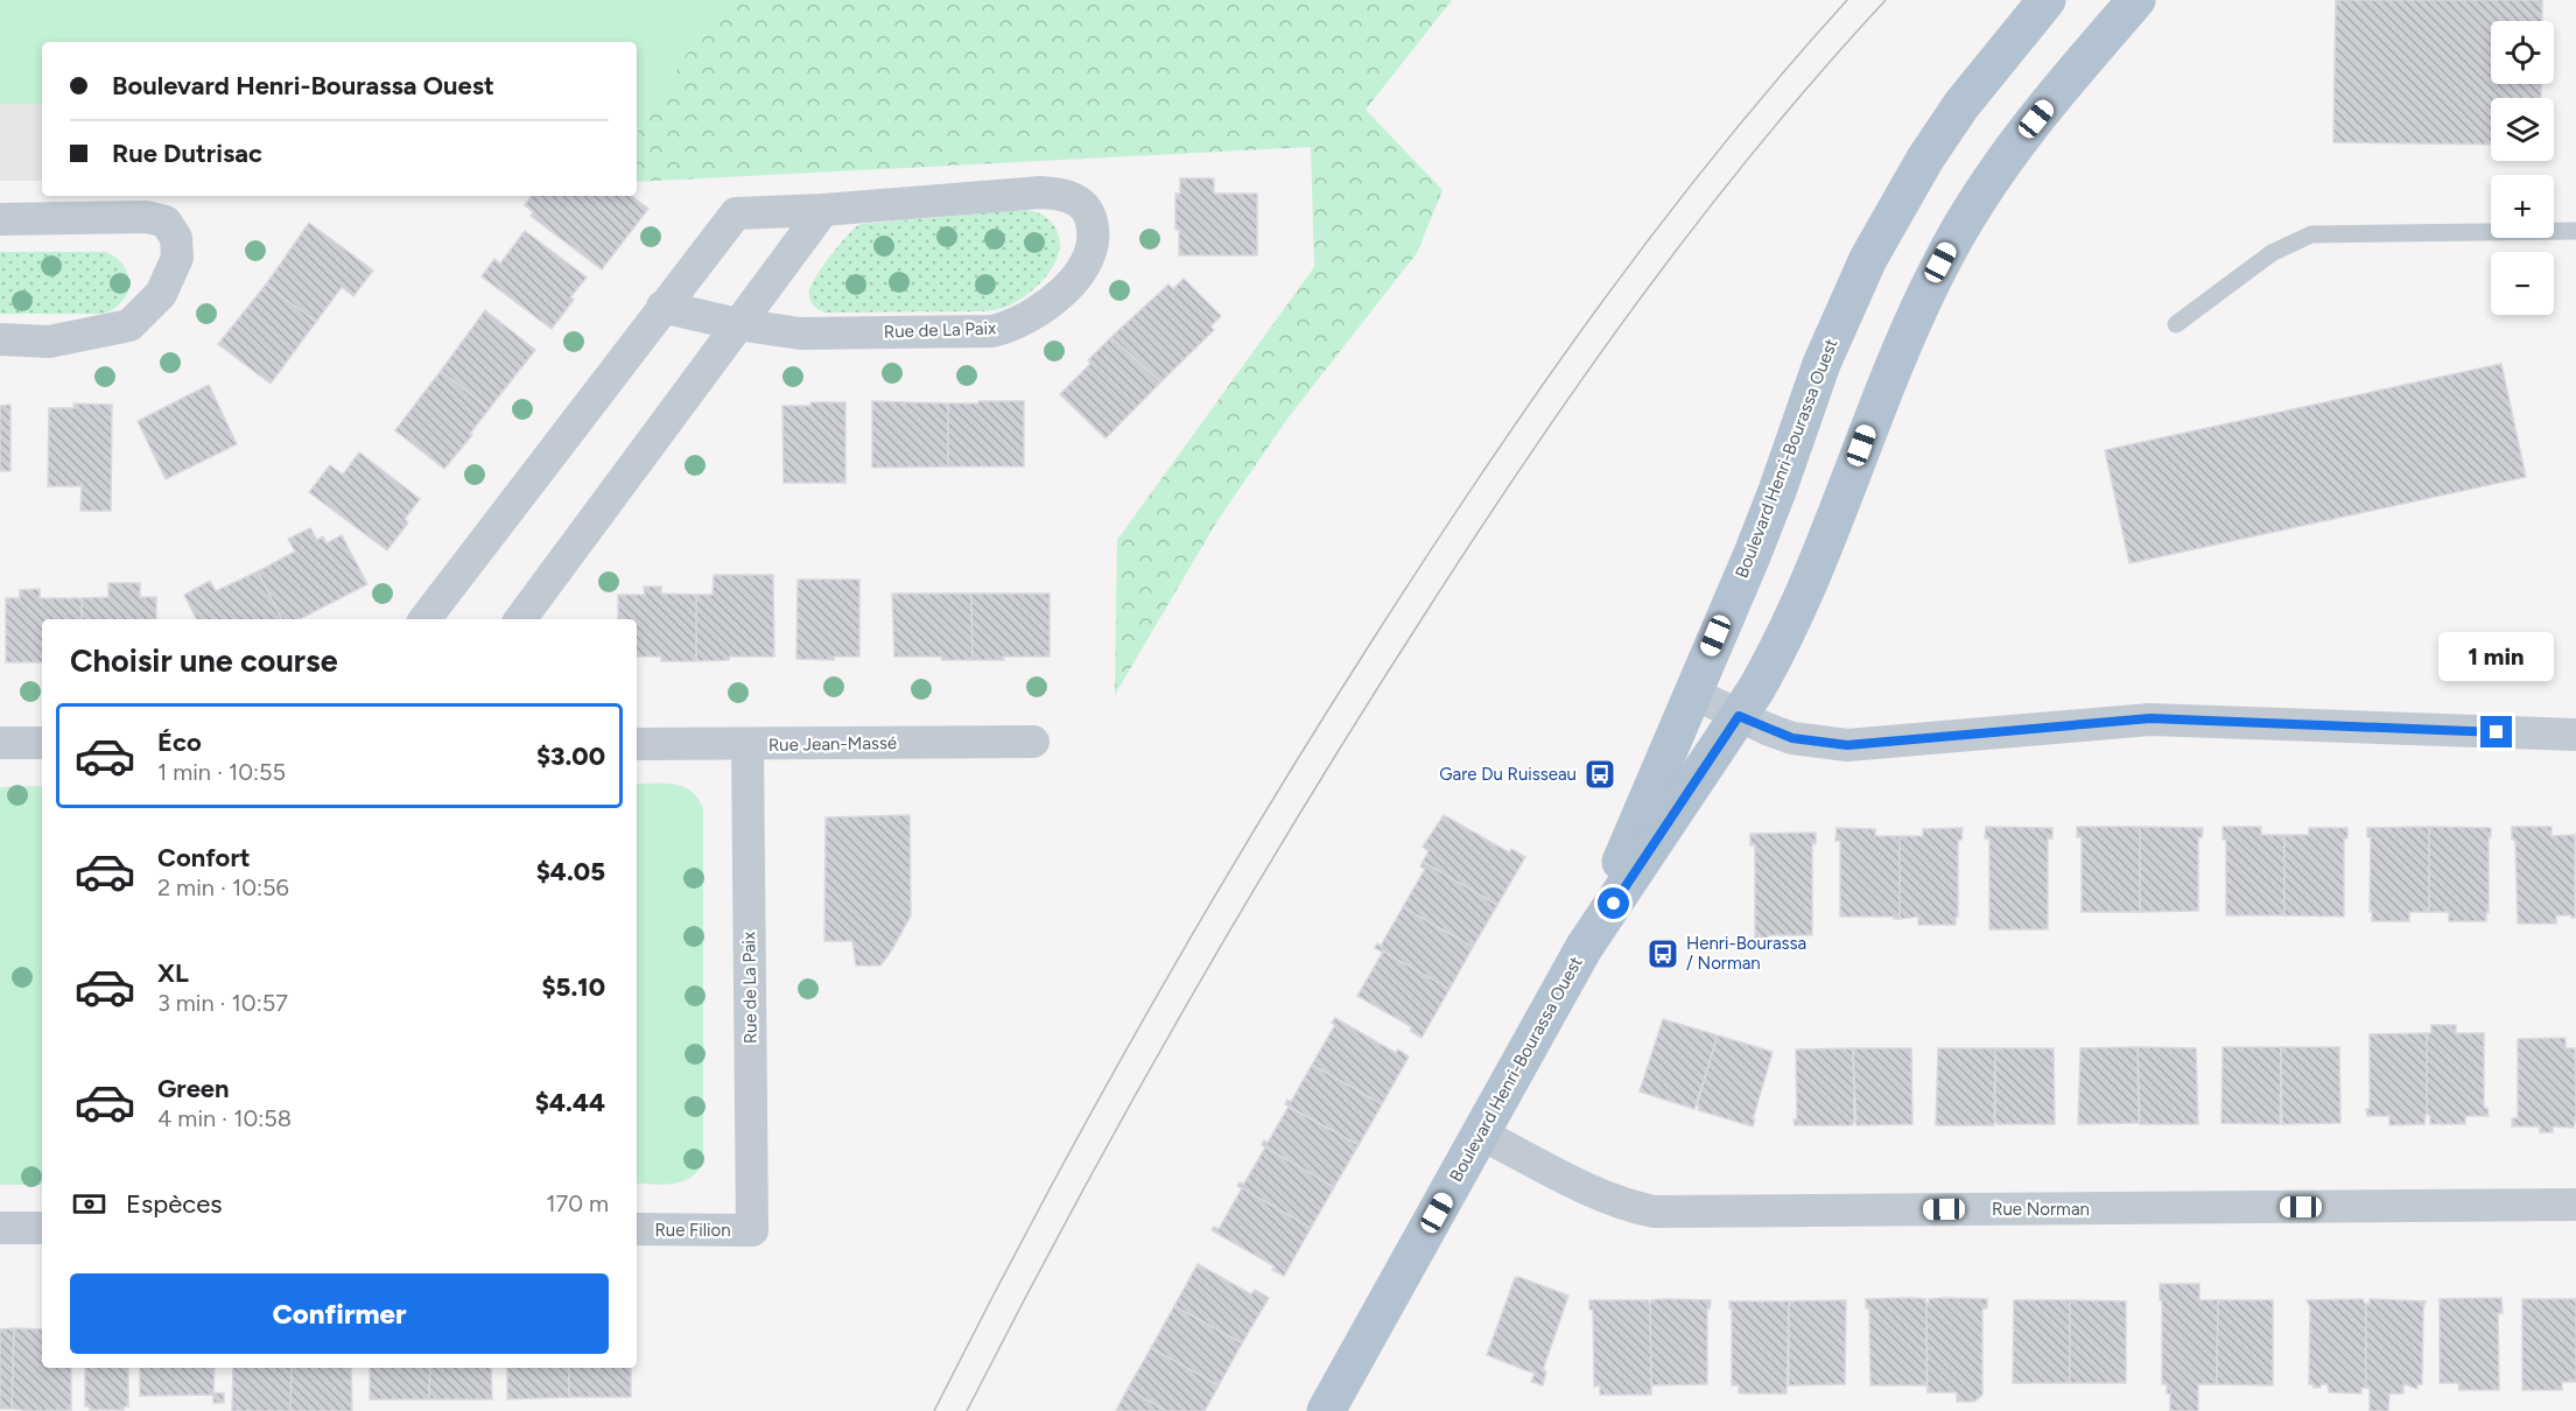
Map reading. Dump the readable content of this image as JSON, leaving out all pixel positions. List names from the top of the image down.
{
  "streets": {
    "main road": ["Boulevard Henri-Bourassa Ouest"],
    "street": [
      "Rue de La Paix",
      "Rue Jean-Massé",
      "Rue Norman",
      "Rue Filion"
    ]
  },
  "crossings": [
    ["Rue de La Paix", "Rue Jean-Massé"],
    ["Rue de La Paix", "Rue Filion"],
    ["Boulevard Henri-Bourassa Ouest", "Rue Norman"]
  ],
  "places": {
    "bus stop": ["Gare Du Ruisseau", "Henri-Bourassa / Norman"]
  },
  "page": {
    "map_buttons": ["+", "−"],
    "banner": ["Boulevard Henri-Bourassa Ouest", "Rue Dutrisac"],
    "heading": "Choisir une course",
    "bubble": "1 min",
    "list": [
      {
        "name": "Éco",
        "note": "1 min · 10:55",
        "value": "$3.00"
      },
      {
        "name": "Confort",
        "note": "2 min · 10:56",
        "value": "$4.05"
      },
      {
        "name": "XL",
        "note": "3 min · 10:57",
        "value": "$5.10"
      },
      {
        "name": "Green",
        "note": "4 min · 10:58",
        "value": "$4.44"
      }
    ],
    "pay": ["Espèces", "170 m"],
    "buttons": "Confirmer"
  }
}
